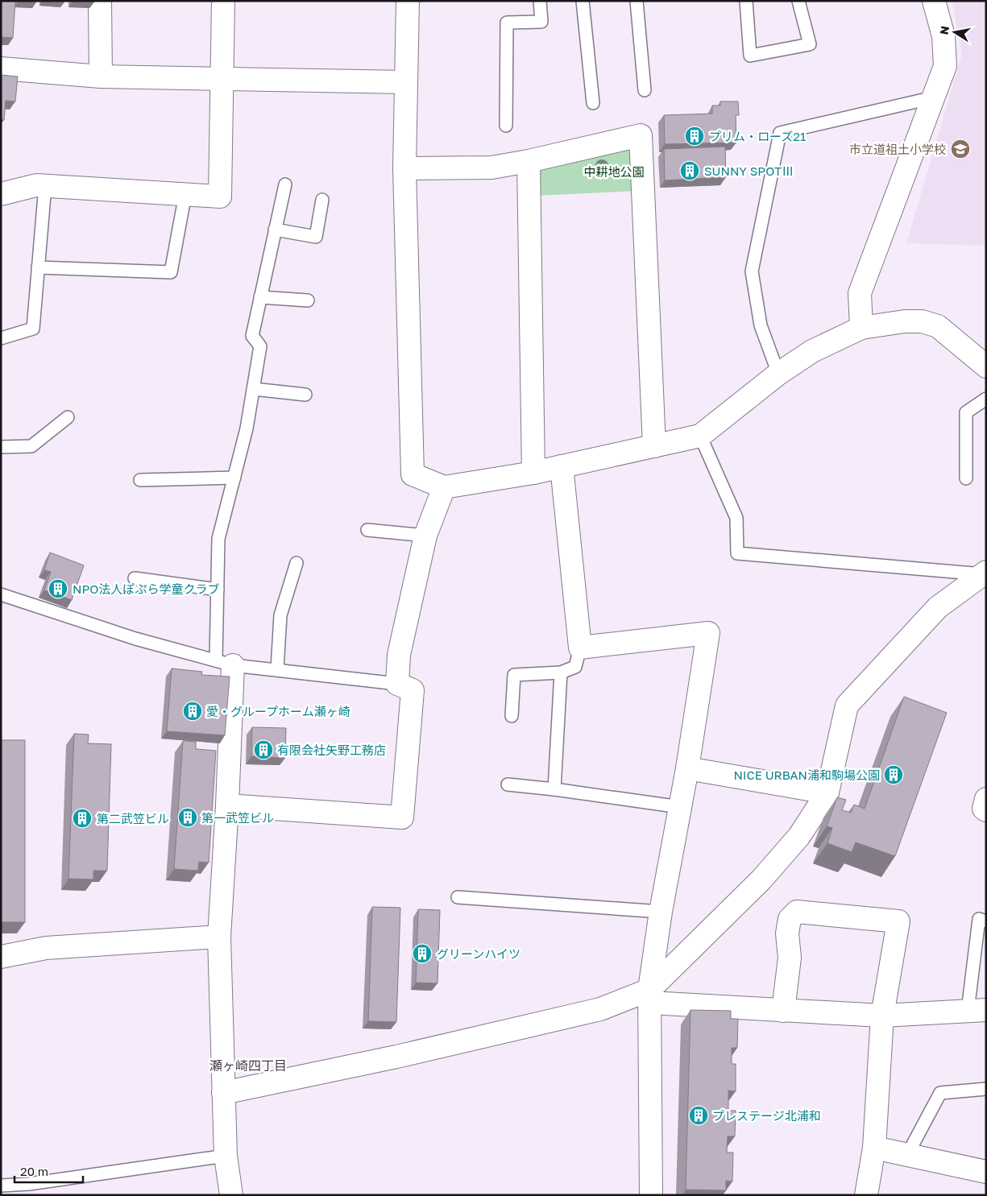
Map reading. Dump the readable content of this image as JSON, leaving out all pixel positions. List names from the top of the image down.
{
  "districts": ["瀬ヶ崎四丁目"],
  "parks": ["中耕地公園"],
  "places": {
    "building": [
      "プリム・ローズ21",
      "SUNNY SPOTⅢ",
      "NPO法人ぽぷら学童クラブ",
      "愛・グループホーム瀬ヶ崎",
      "有限会社矢野工務店",
      "NICE URBAN浦和駒場公園",
      "第一武笠ビル",
      "第二武笠ビル",
      "グリーンハイツ",
      "プレステージ北浦和"
    ],
    "school or university": ["市立道祖土小学校"]
  },
  "scale_bar": "20 m",
  "north": "left"
}
